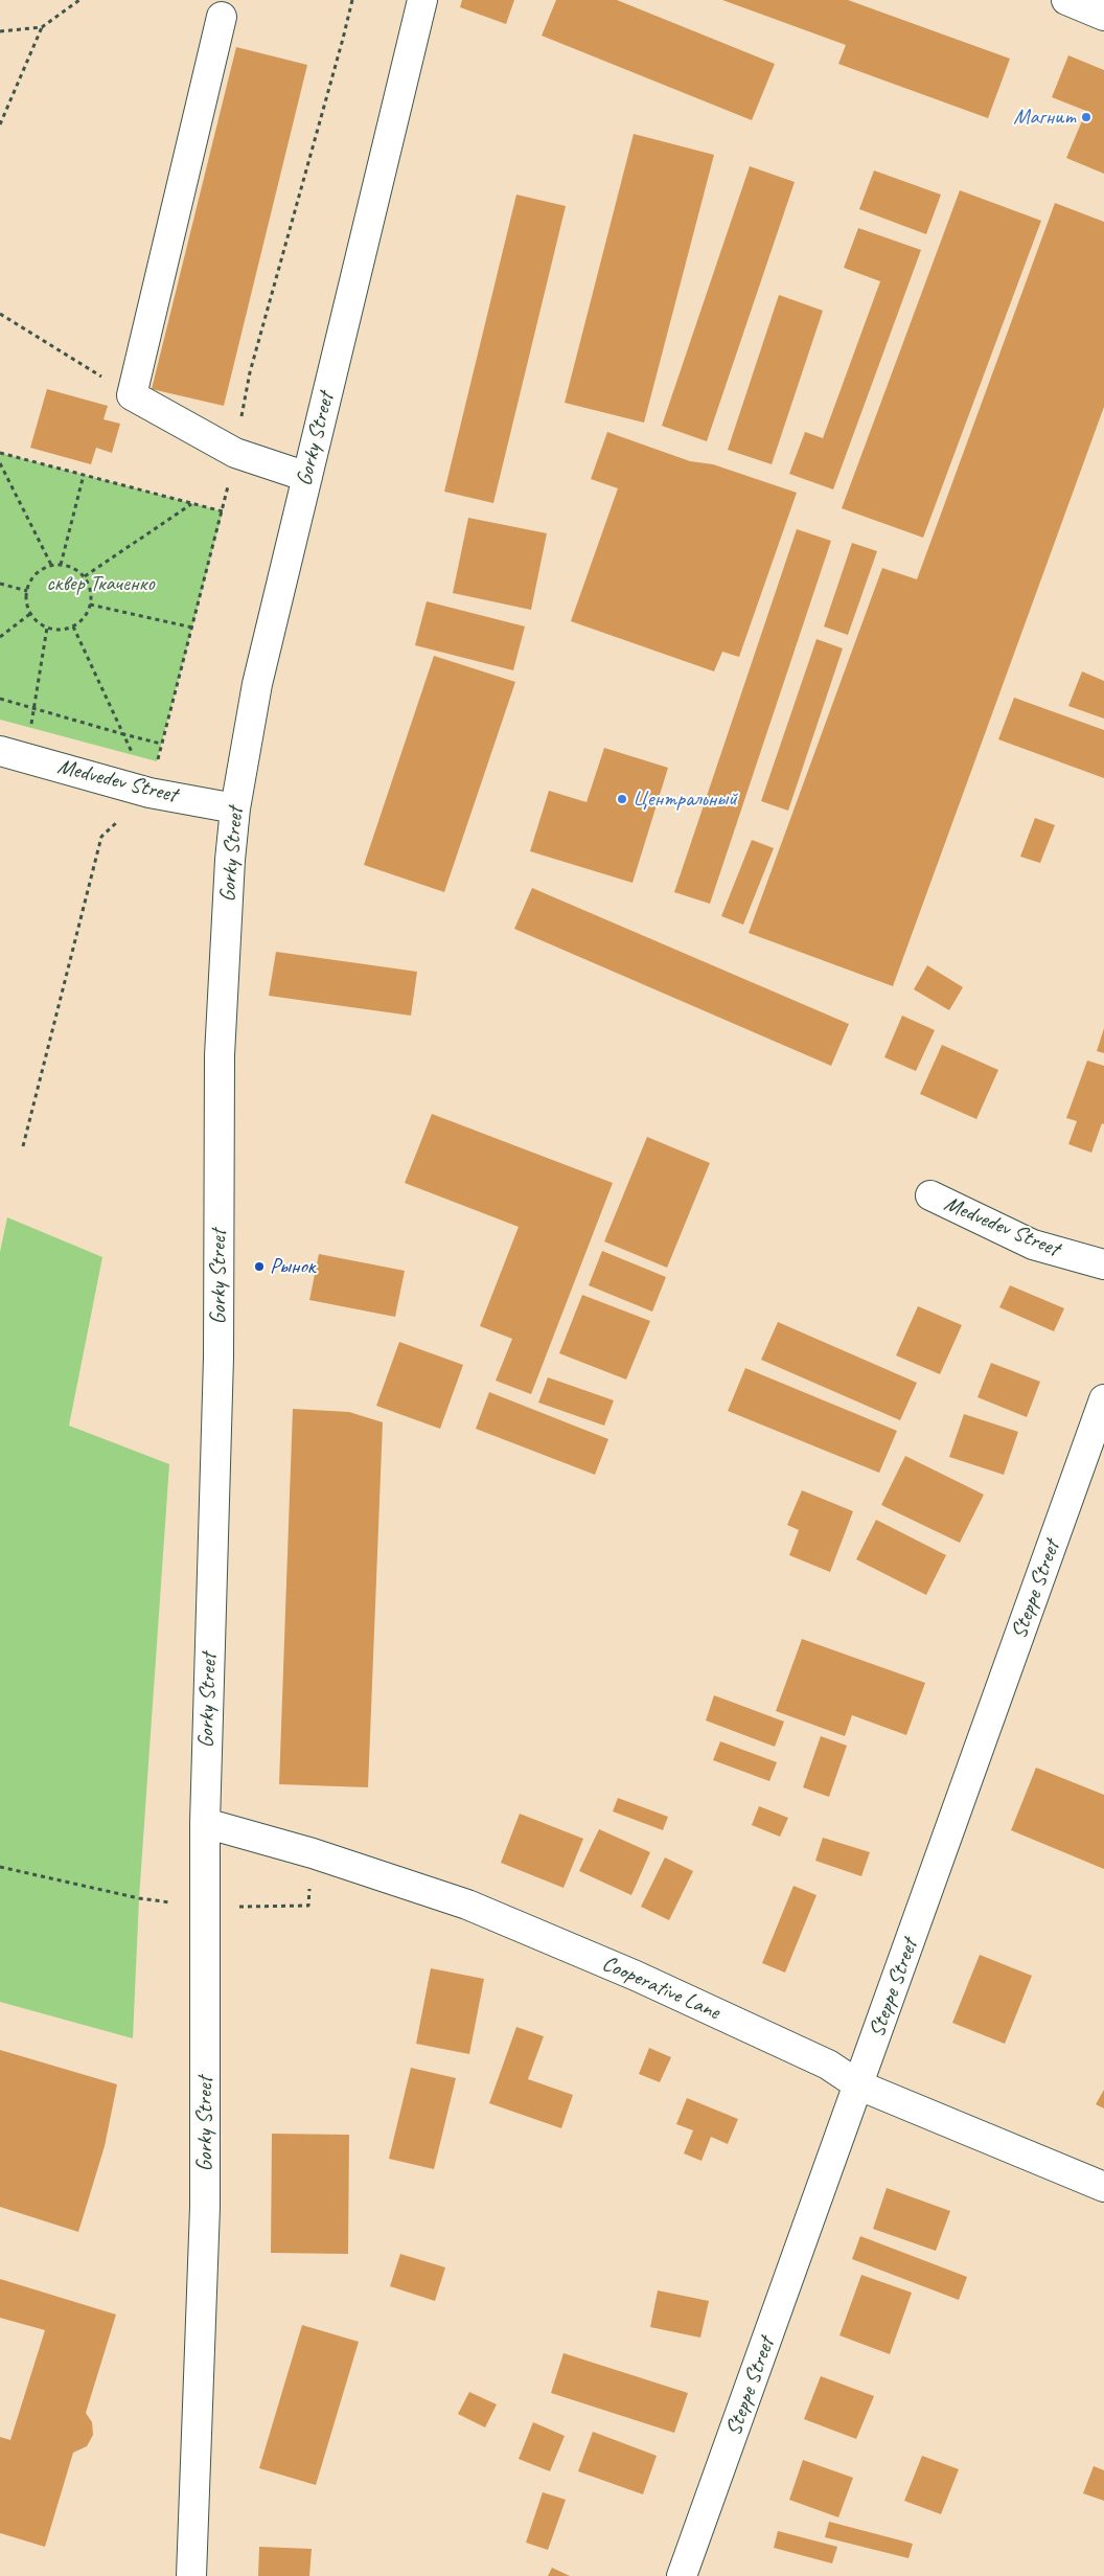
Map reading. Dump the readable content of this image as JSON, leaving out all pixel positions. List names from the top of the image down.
{
  "streets": {
    "street": [
      "Gorky Street",
      "Medvedev Street",
      "Steppe Street",
      "Cooperative Lane"
    ]
  },
  "crossings": [
    ["Gorky Street", "Medvedev Street"],
    ["Gorky Street", "Cooperative Lane"],
    ["Steppe Street", "Cooperative Lane"]
  ],
  "parks": ["сквер Ткаченко"],
  "places": ["Магнит", "Центральный", "Рынок"]
}
